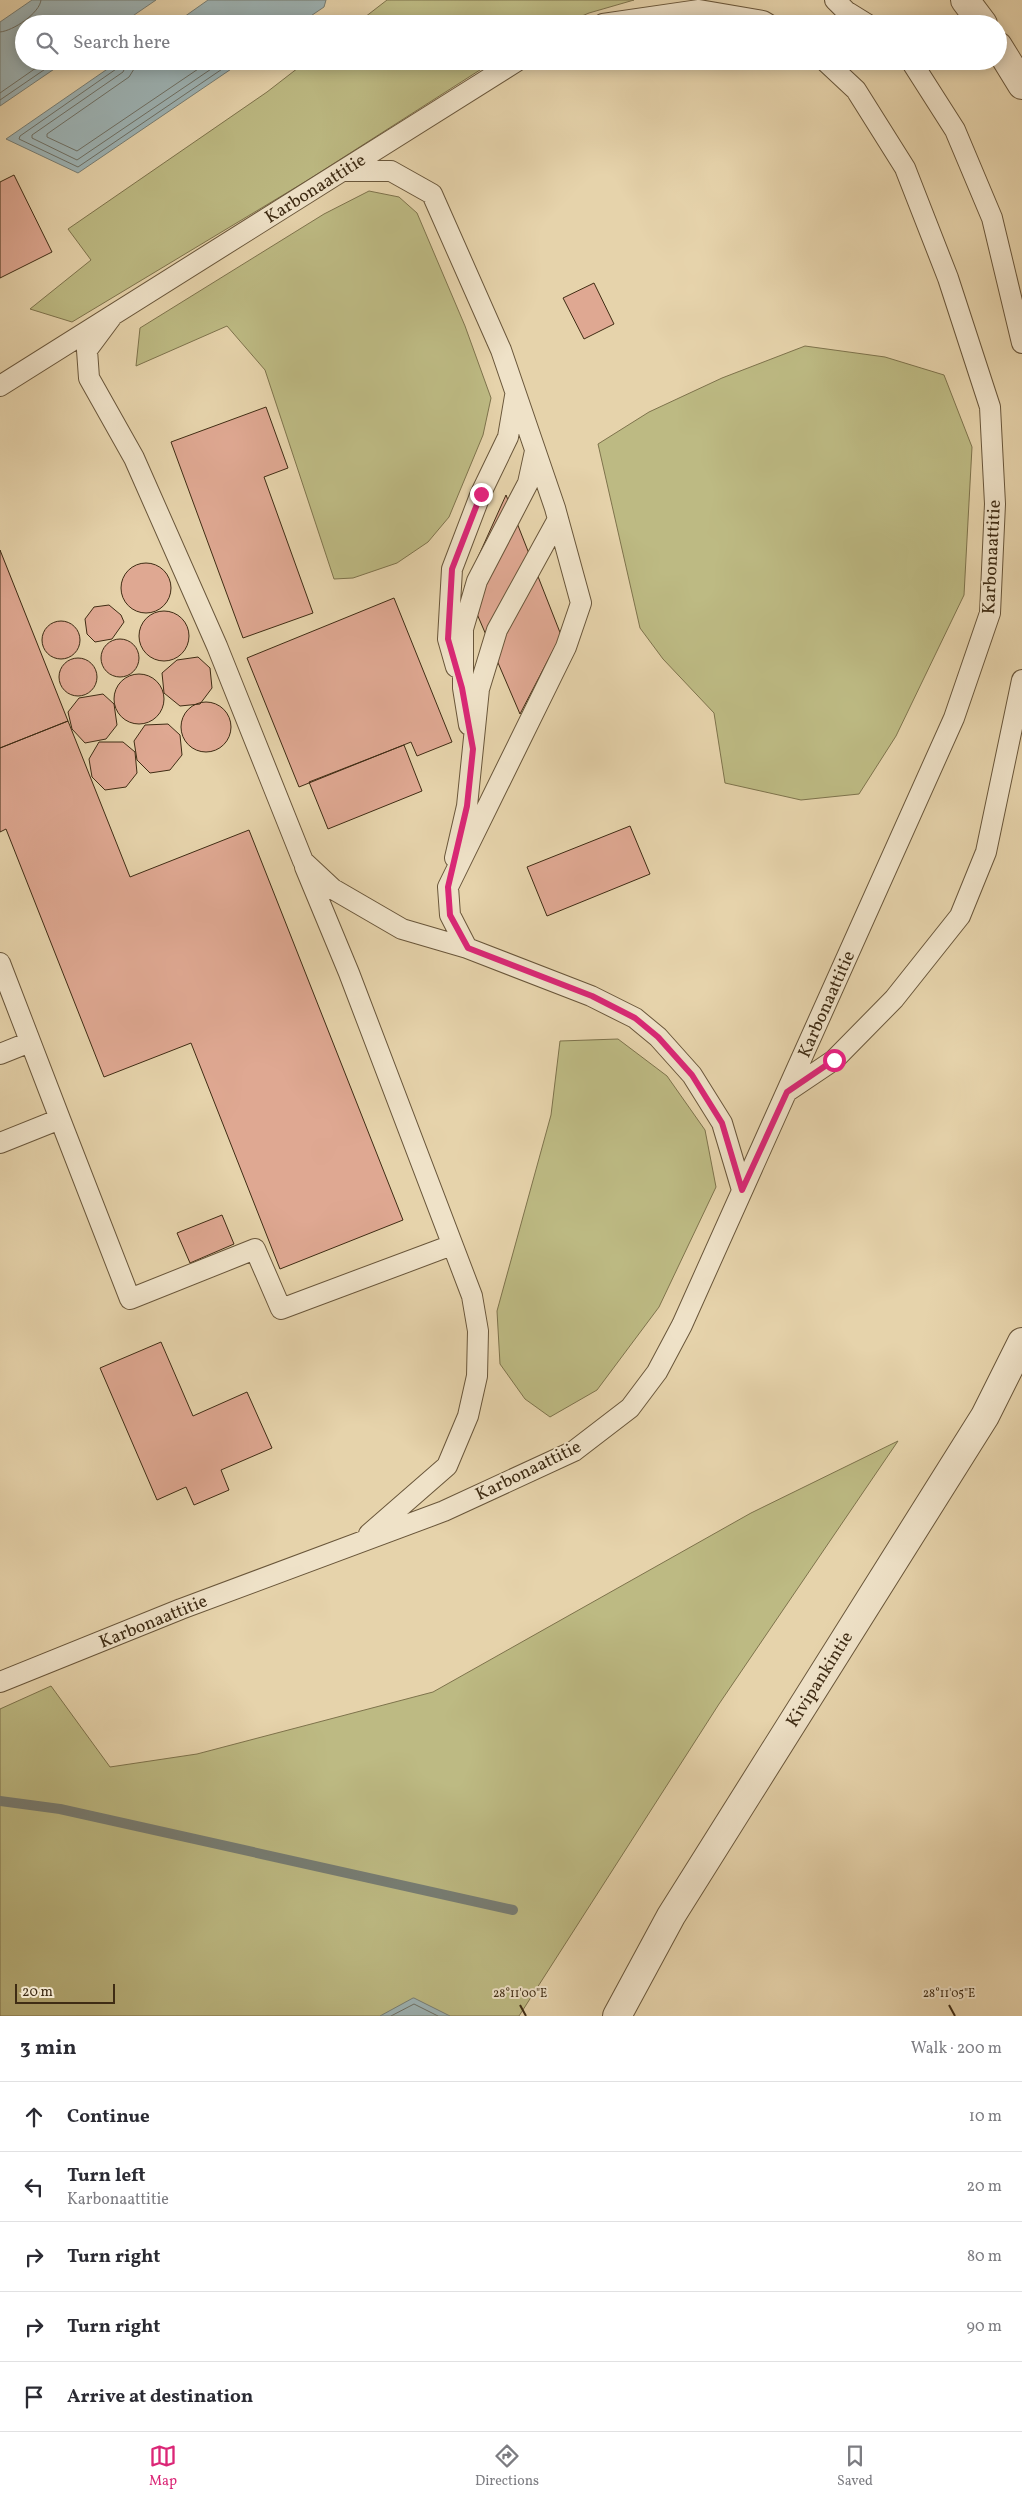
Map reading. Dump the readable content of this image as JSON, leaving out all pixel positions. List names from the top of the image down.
{
  "streets": {
    "street": ["Kivipankintie"],
    "lane": ["Karbonaattitie"]
  },
  "scale_bar": "20 m",
  "page": {
    "search": "Search here",
    "scale": "20 m",
    "heading": ["3 min", "Walk · 200 m"],
    "list": [
      ["Continue", "10 m"],
      ["Turn left", "Karbonaattitie", "20 m"],
      ["Turn right", "80 m"],
      ["Turn right", "90 m"],
      "Arrive at destination"
    ],
    "nav": ["Map", "Directions", "Saved"]
  },
  "coordinates": ["28°11'00\"E", "28°11'05\"E"]
}
